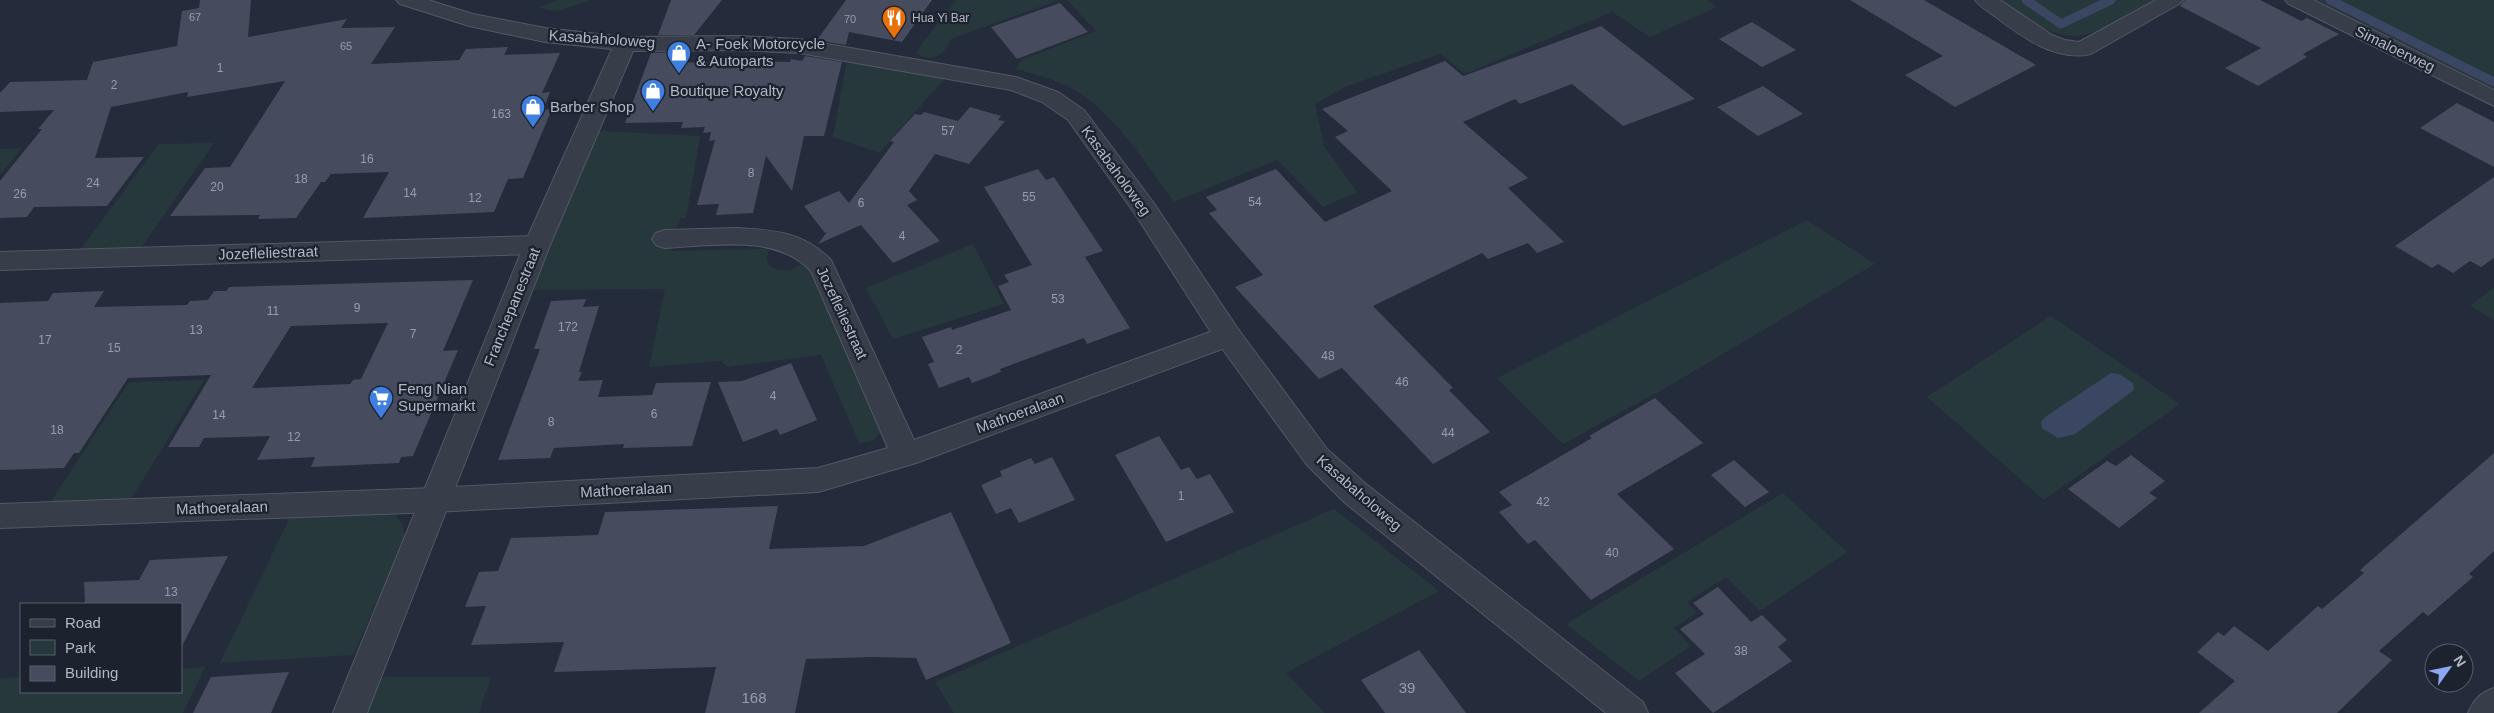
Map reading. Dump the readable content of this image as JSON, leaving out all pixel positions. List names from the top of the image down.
{
  "streets": {
    "street": [
      "Kasabaholoweg",
      "Simaloerweg",
      "Jozefleliestraat",
      "Franchepanestraat",
      "Mathoeralaan"
    ]
  },
  "crossings": [
    ["Kasabaholoweg", "Franchepanestraat"],
    ["Kasabaholoweg", "Mathoeralaan"],
    ["Jozefleliestraat", "Franchepanestraat"],
    ["Jozefleliestraat", "Mathoeralaan"],
    ["Franchepanestraat", "Mathoeralaan"]
  ],
  "places": {
    "restaurant": ["Hua Yi Bar"],
    "shop": ["A- Foek Motorcycle & Autoparts", "Boutique Royalty", "Barber Shop"],
    "supermarket": ["Feng Nian Supermarkt"]
  },
  "house_numbers": [
    "67",
    "70",
    "65",
    "1",
    "2",
    "163",
    "57",
    "16",
    "8",
    "18",
    "24",
    "20",
    "14",
    "26",
    "55",
    "12",
    "54",
    "6",
    "4",
    "53",
    "9",
    "11",
    "172",
    "13",
    "7",
    "17",
    "15",
    "2",
    "48",
    "46",
    "4",
    "6",
    "14",
    "8",
    "18",
    "44",
    "12",
    "1",
    "42",
    "40",
    "13",
    "38",
    "39",
    "168"
  ],
  "legend": ["Road", "Park", "Building"],
  "north": "top right"
}
